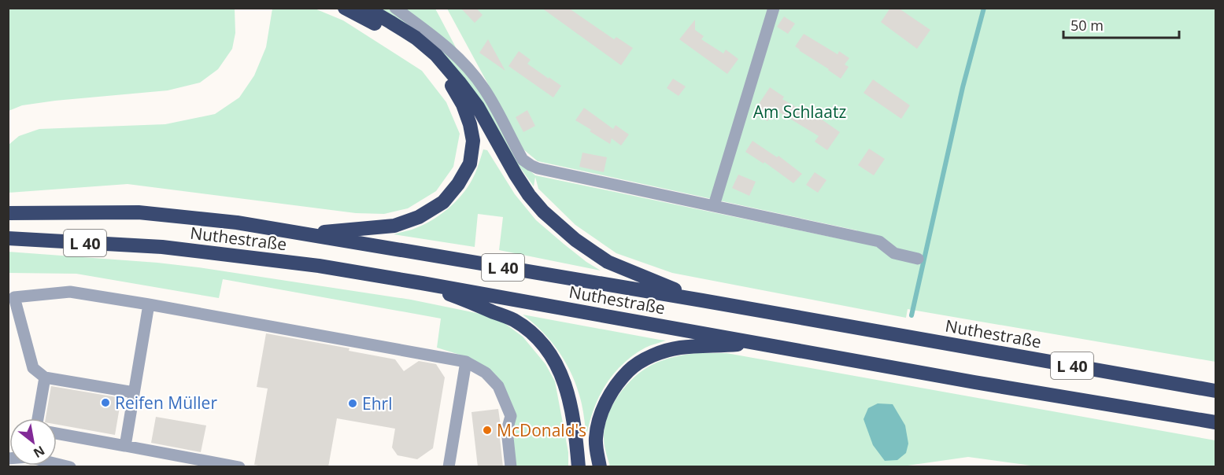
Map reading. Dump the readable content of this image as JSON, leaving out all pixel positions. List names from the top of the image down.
{
  "streets": {
    "highway": ["Nuthestraße", "L 40"]
  },
  "parks": ["Am Schlaatz"],
  "places": ["Reifen Müller", "Ehrl", "McDonald's"],
  "scale_bar": "50 m",
  "north": "bottom right"
}
